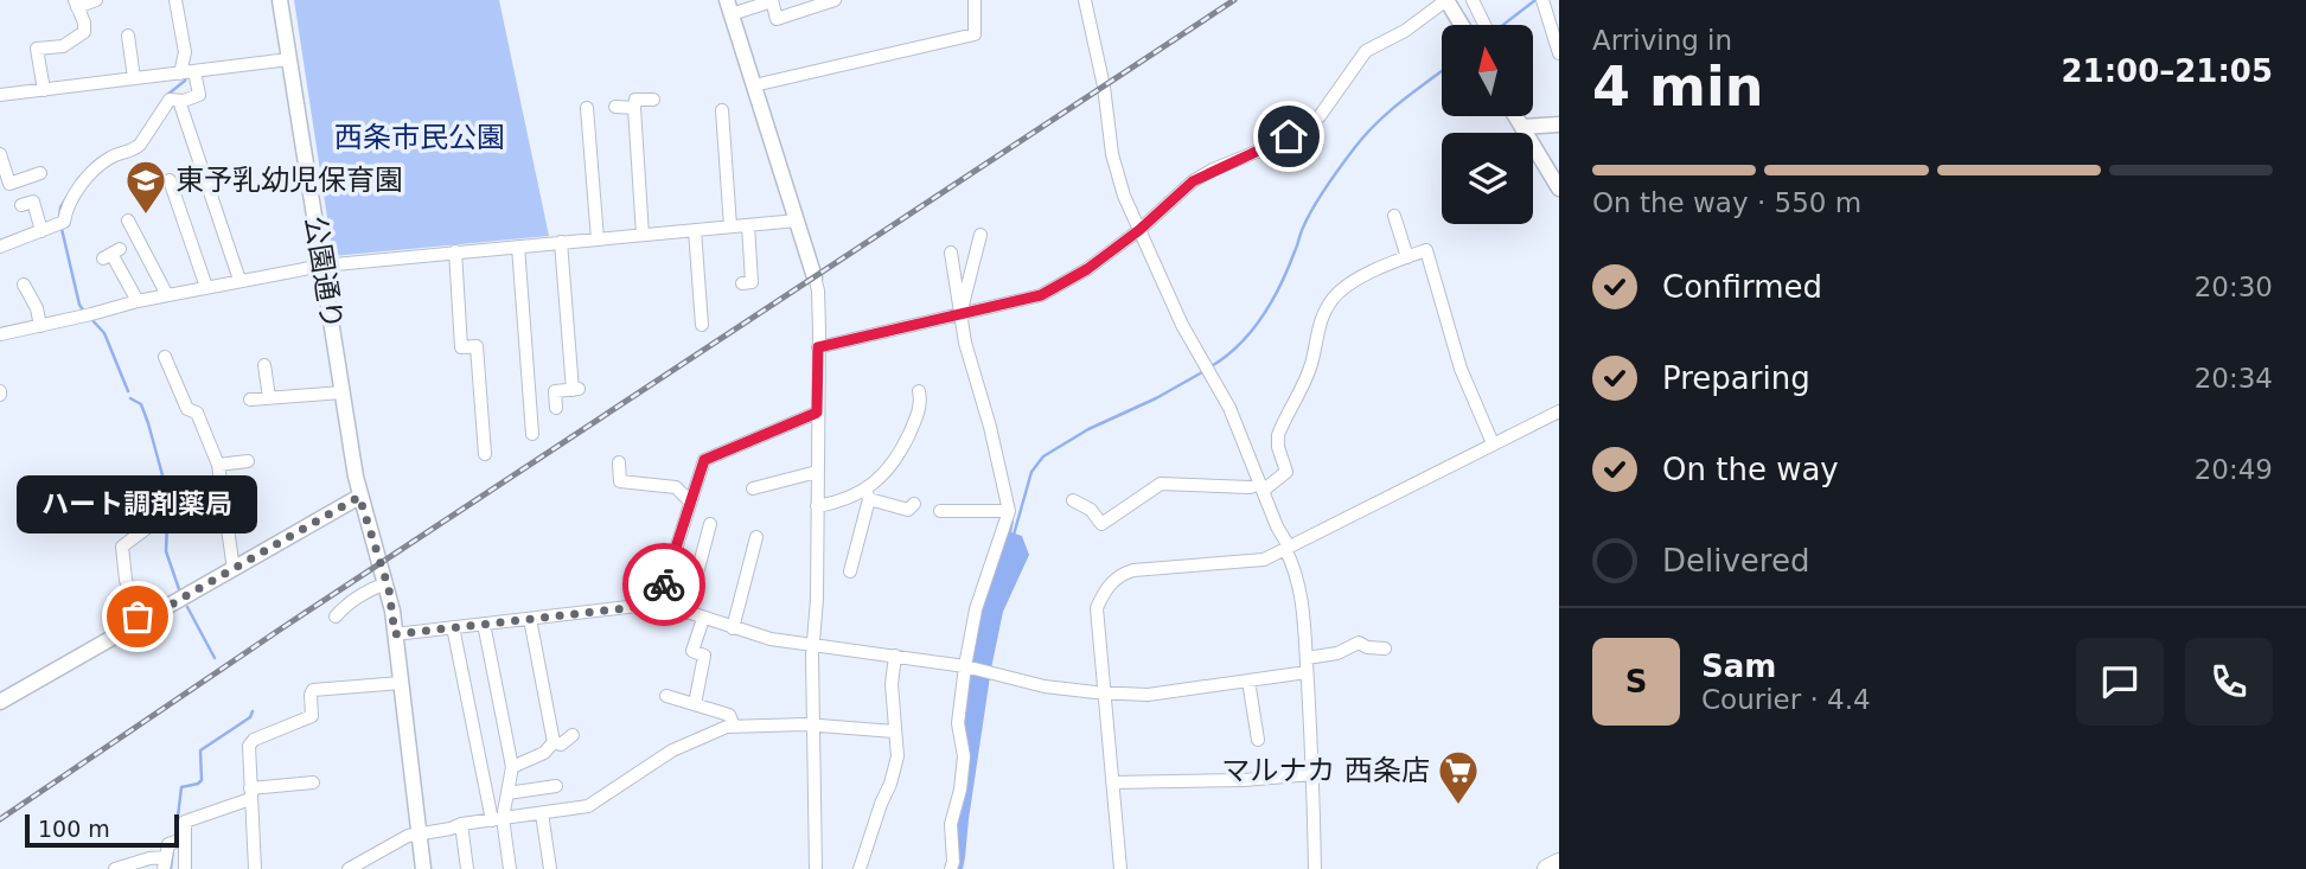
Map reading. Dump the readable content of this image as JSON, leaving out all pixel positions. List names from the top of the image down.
{
  "streets": {
    "street": ["公園通り"]
  },
  "parks": ["西条市民公園"],
  "places": {
    "school or university": ["東予乳幼児保育園"],
    "other": ["ハート調剤薬局"],
    "supermarket": ["マルナカ 西条店"]
  },
  "scale_bar": "100 m",
  "north": "top",
  "page": {
    "heading": ["4 min", "Arriving in", "21:00–21:05"],
    "panel": ["Sam", "Courier · 4.4"],
    "bar": "On the way · 550 m",
    "list": [
      ["Confirmed", "20:30"],
      ["Preparing", "20:34"],
      ["On the way", "20:49"],
      "Delivered"
    ],
    "bubble": "ハート調剤薬局",
    "round": "S",
    "scale": "100 m"
  }
}
